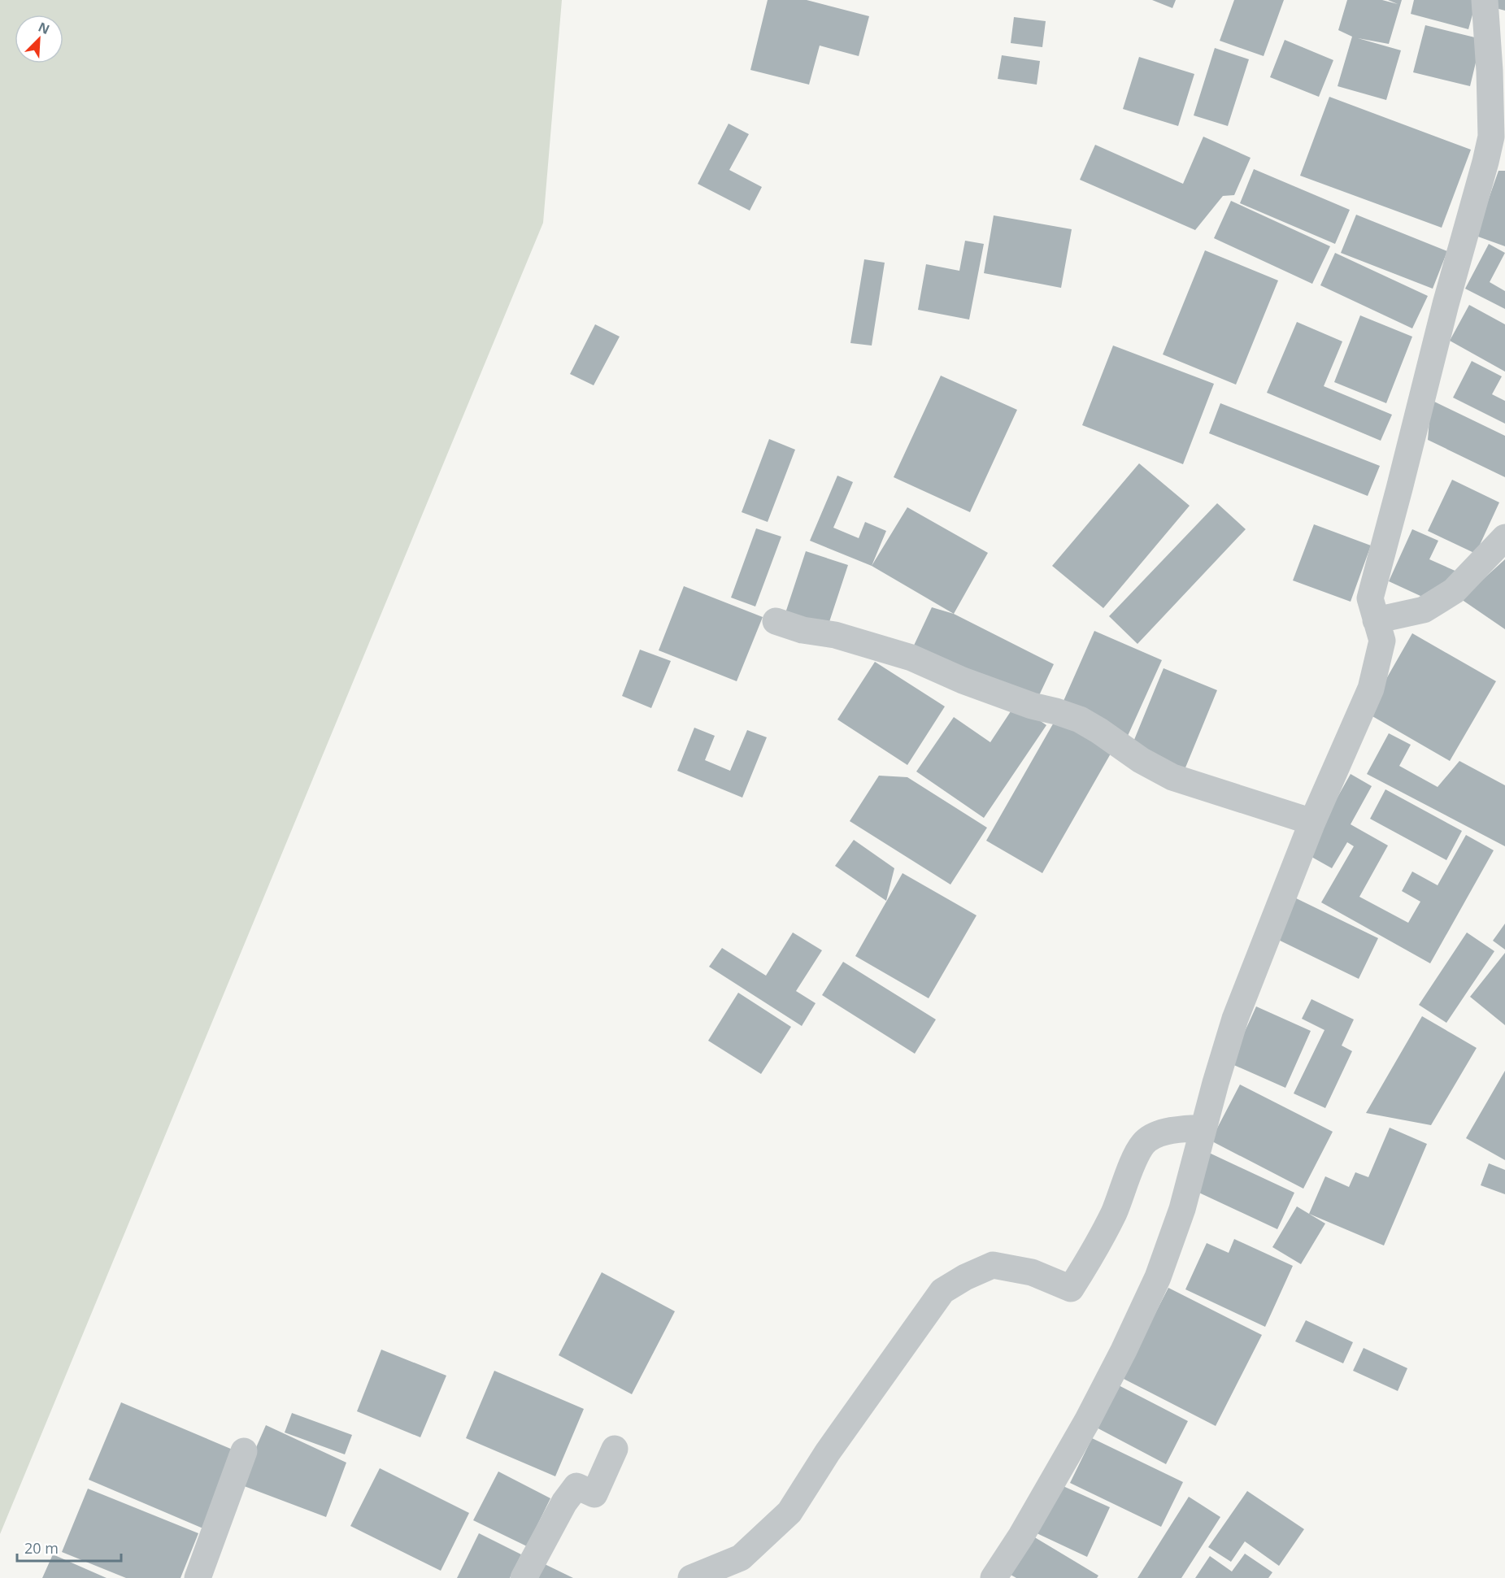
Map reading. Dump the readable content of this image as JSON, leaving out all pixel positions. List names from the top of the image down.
{
  "scale_bar": "20 m",
  "north": "top right"
}
